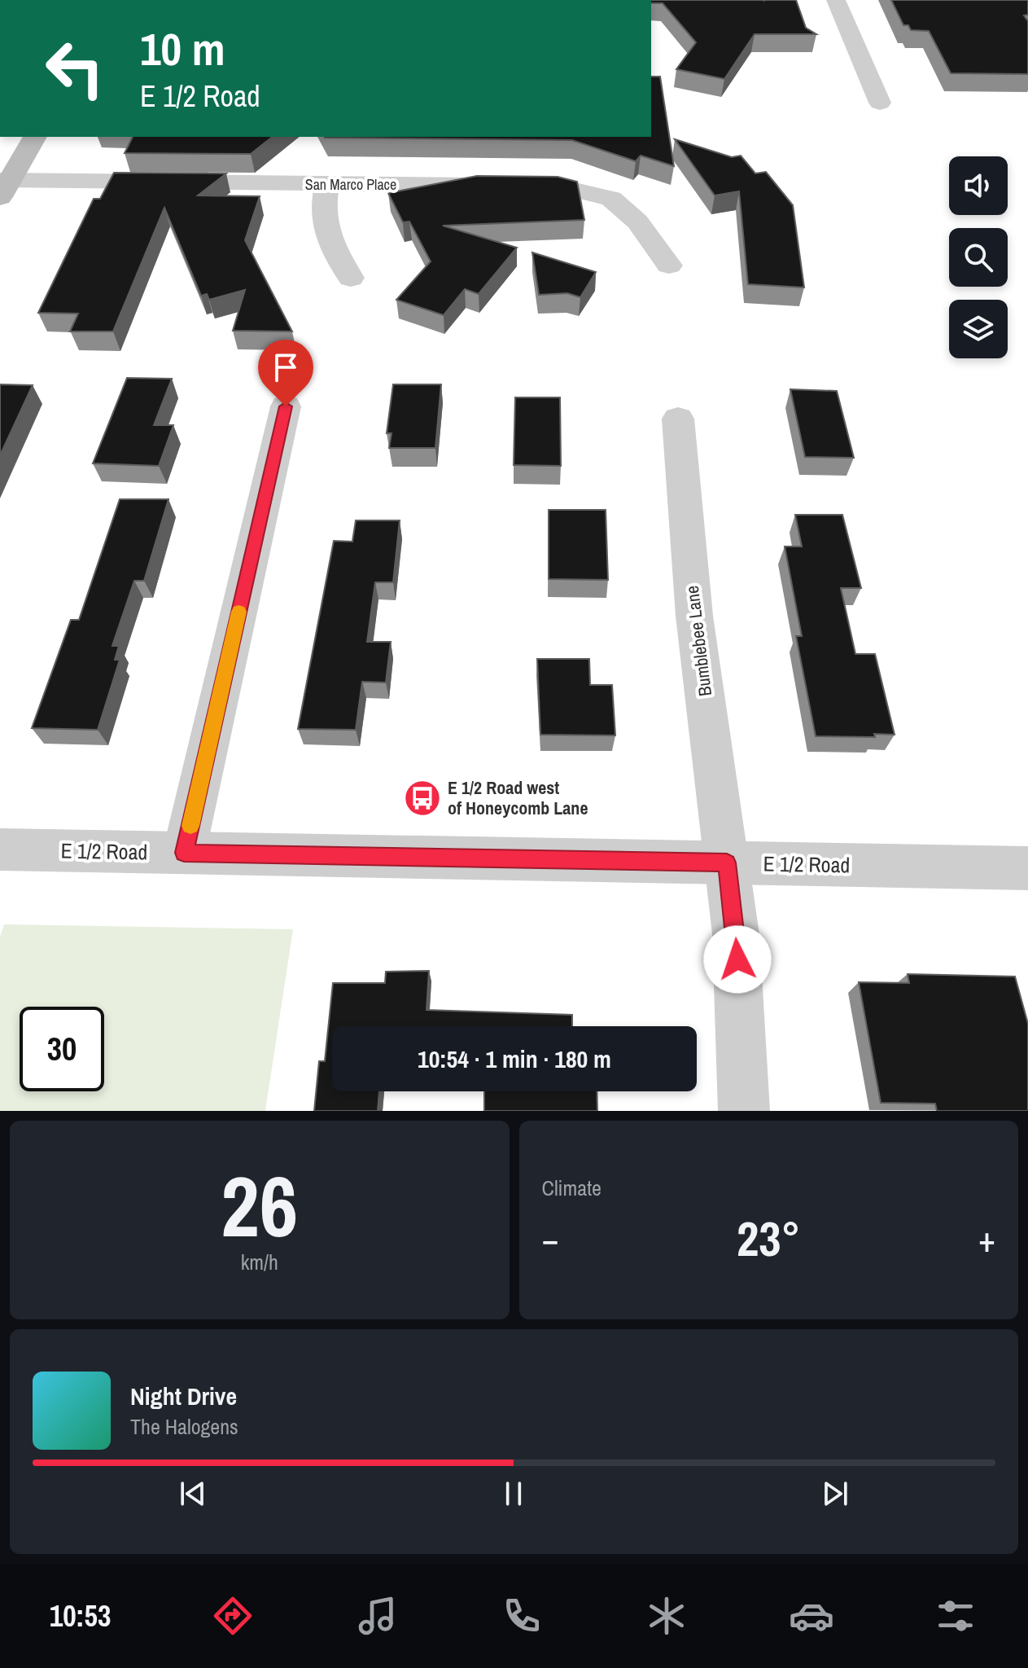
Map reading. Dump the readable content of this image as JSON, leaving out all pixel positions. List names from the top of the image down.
{
  "streets": {
    "street": ["San Marco Place", "Bumblebee Lane", "E 1/2 Road"]
  },
  "crossings": [
    ["Bumblebee Lane", "E 1/2 Road"]
  ],
  "places": {
    "bus stop": ["E 1/2 Road west of Honeycomb Lane"]
  },
  "page": {
    "turn": ["10 m", "E 1/2 Road"],
    "limit": "30",
    "trip": "10:54 · 1 min · 180 m",
    "tile": [
      ["26", "km/h"],
      "Climate"
    ],
    "heat": ["−", "23°", "+"],
    "song": ["Night Drive", "The Halogens"],
    "tabs": "10:53"
  }
}
